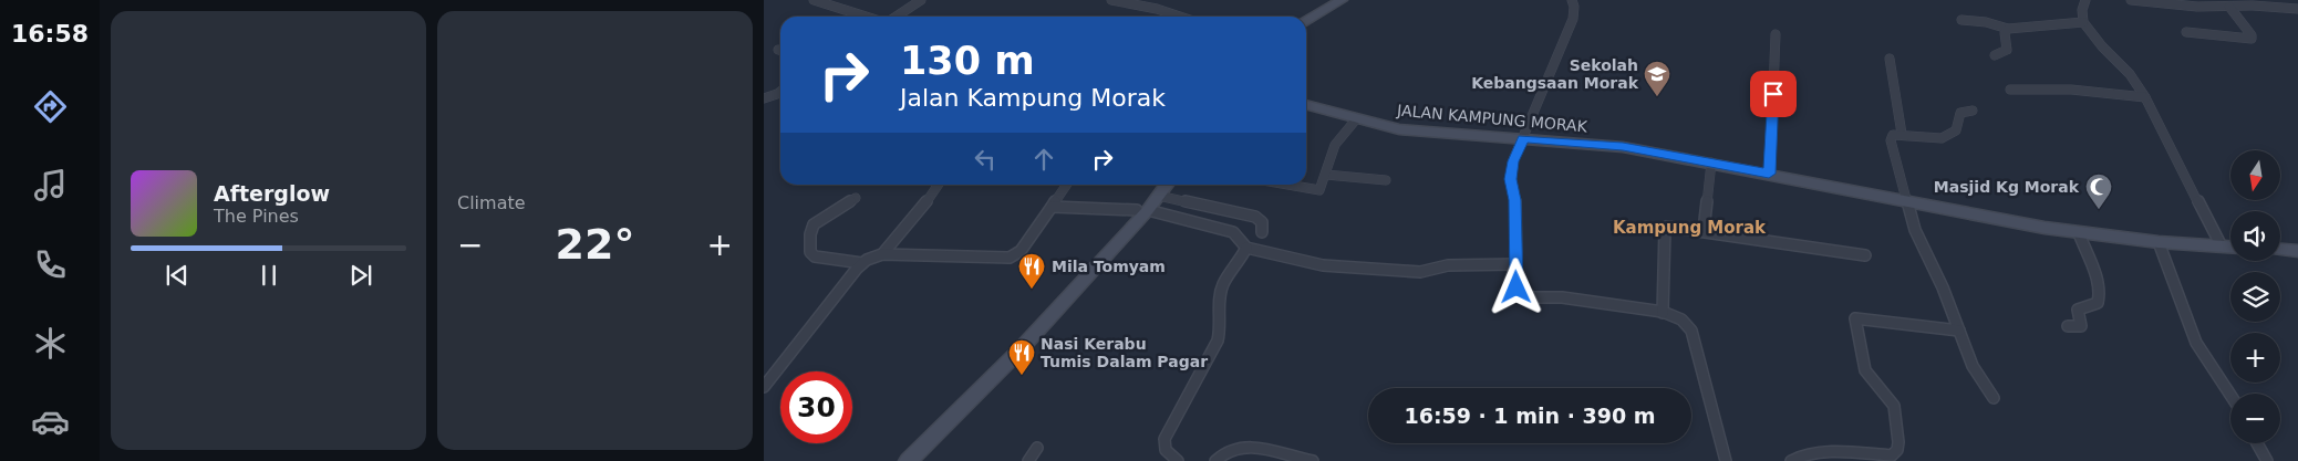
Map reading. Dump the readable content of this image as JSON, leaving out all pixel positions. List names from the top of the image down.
{
  "streets": {
    "main road": ["JALAN KAMPUNG MORAK"]
  },
  "districts": ["Kampung Morak"],
  "places": {
    "school or university": ["Sekolah Kebangsaan Morak"],
    "mosque": ["Masjid Kg Morak"],
    "restaurant": ["Mila Tomyam", "Nasi Kerabu Tumis Dalam Pagar"]
  },
  "north": "bottom",
  "page": {
    "tabs": "16:58",
    "tile": "Climate",
    "turn": ["130 m", "Jalan Kampung Morak"],
    "map_buttons": ["+", "−"],
    "song": ["Afterglow", "The Pines"],
    "heat": ["−", "22°", "+"],
    "limit": "30",
    "trip": "16:59 · 1 min · 390 m"
  }
}
